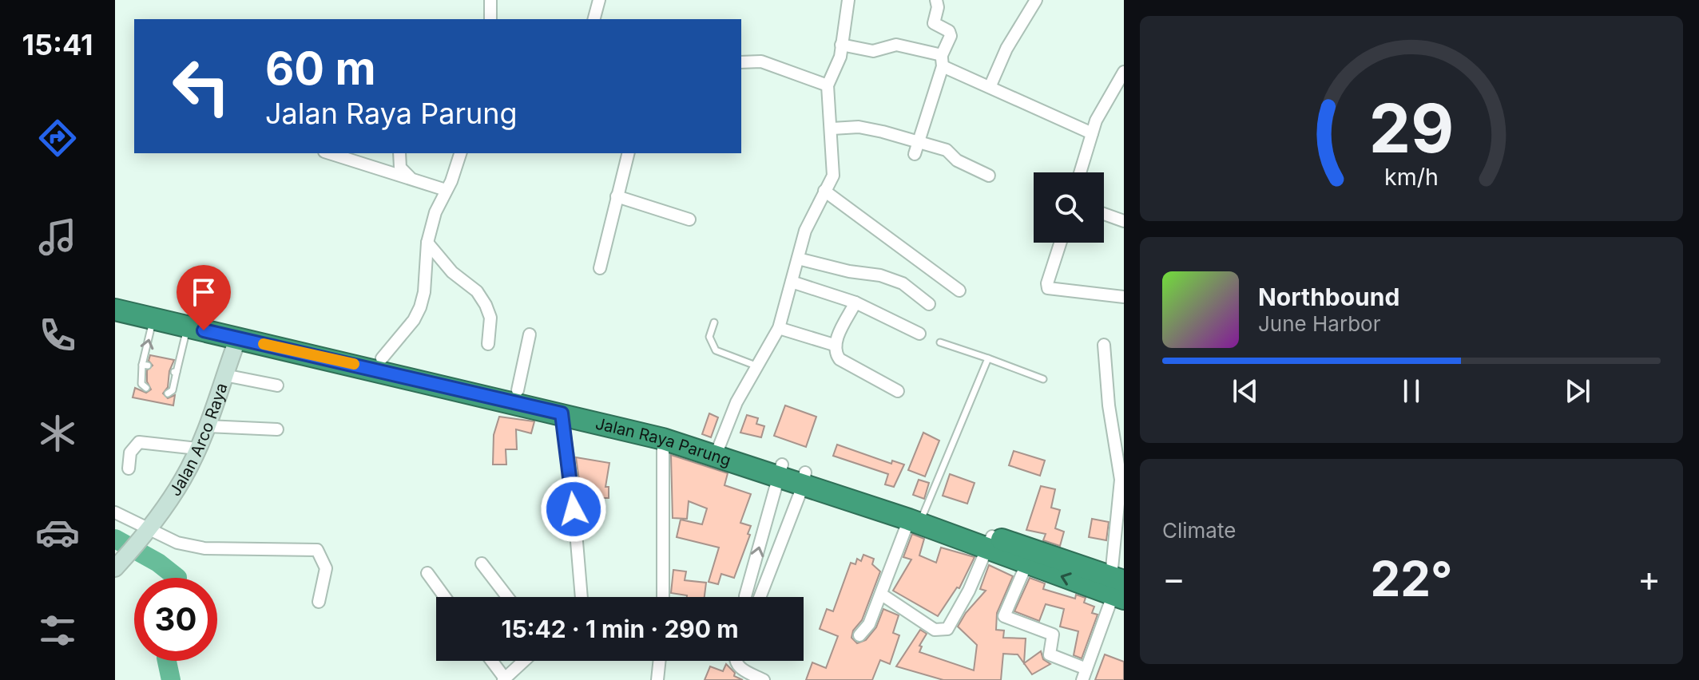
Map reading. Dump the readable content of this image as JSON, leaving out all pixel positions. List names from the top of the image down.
{
  "streets": {
    "highway": ["Jalan Raya Parung"],
    "main road": ["Jalan Arco Raya"]
  },
  "crossings": [
    ["Jalan Arco Raya", "Jalan Raya Parung"]
  ],
  "page": {
    "tabs": "15:41",
    "turn": ["60 m", "Jalan Raya Parung"],
    "song": ["Northbound", "June Harbor"],
    "tile": "Climate",
    "heat": ["−", "22°", "+"],
    "limit": "30",
    "trip": "15:42 · 1 min · 290 m",
    "gauge": ["29", "km/h"]
  }
}
